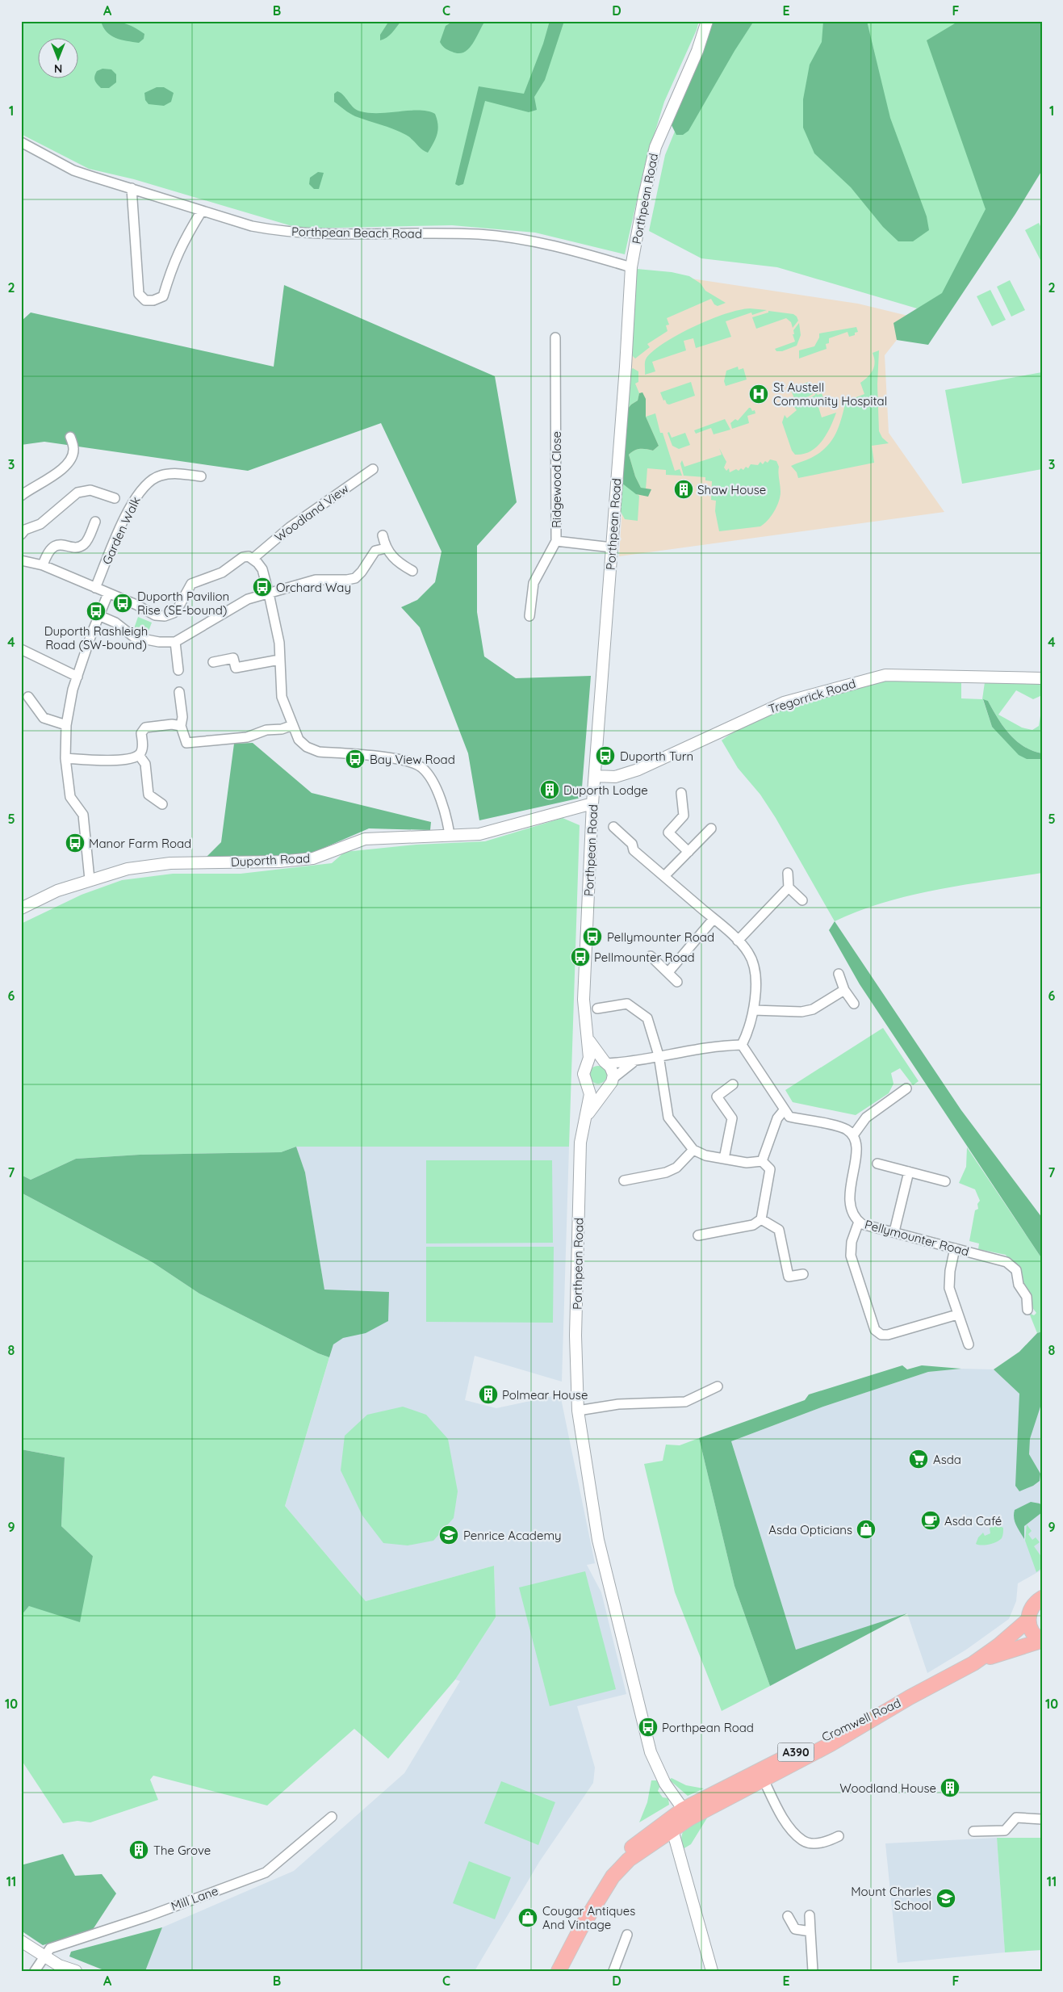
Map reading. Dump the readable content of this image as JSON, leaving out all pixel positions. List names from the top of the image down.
{
  "streets": {
    "highway": ["Cromwell Road", "A390"],
    "street": [
      "Porthpean Road",
      "Porthpean Beach Road",
      "Ridgewood Close",
      "Woodland View",
      "Garden Walk",
      "Tregorrick Road",
      "Duporth Road",
      "Pellymounter Road",
      "Mill Lane"
    ]
  },
  "crossings": [
    ["Porthpean Road", "Porthpean Beach Road"],
    ["Porthpean Road", "Tregorrick Road"],
    ["Porthpean Road", "Duporth Road"],
    ["Porthpean Road", "Cromwell Road"],
    ["Porthpean Road", "A390"],
    ["Cromwell Road", "A390"]
  ],
  "places": {
    "hospital": ["St Austell Community Hospital"],
    "building": [
      "Shaw House",
      "Duporth Lodge",
      "Polmear House",
      "Woodland House",
      "The Grove"
    ],
    "bus stop": [
      "Orchard Way",
      "Duporth Pavilion Rise (SE-bound)",
      "Duporth Rashleigh Road (SW-bound)",
      "Duporth Turn",
      "Bay View Road",
      "Manor Farm Road",
      "Pellymounter Road",
      "Pellmounter Road",
      "Porthpean Road"
    ],
    "supermarket": ["Asda"],
    "cafe": ["Asda Café"],
    "shop": ["Asda Opticians", "Cougar Antiques And Vintage"],
    "school or university": ["Penrice Academy", "Mount Charles School"]
  },
  "north": "bottom",
  "grid": {
    "columns": [
      "A",
      "B",
      "C",
      "D",
      "E",
      "F"
    ],
    "rows": [
      "1",
      "2",
      "3",
      "4",
      "5",
      "6",
      "7",
      "8",
      "9",
      "10",
      "11"
    ]
  }
}
